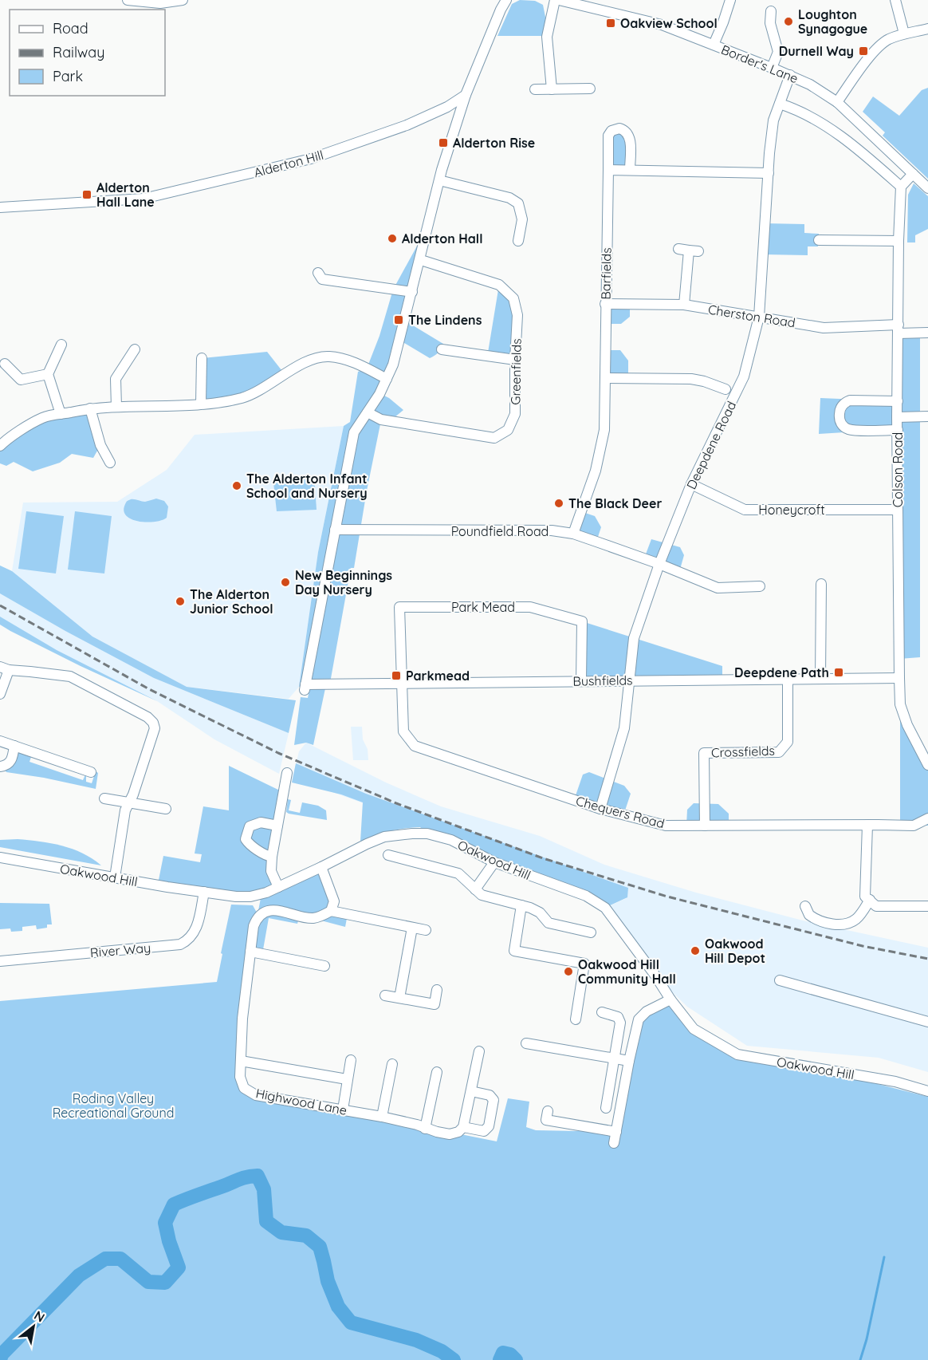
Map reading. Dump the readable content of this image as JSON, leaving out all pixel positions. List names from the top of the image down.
{
  "streets": {
    "street": [
      "Border's Lane",
      "Alderton Hill",
      "Barfields",
      "Cherston Road",
      "Greenfields",
      "Deepdene Road",
      "Colson Road",
      "Honeycroft",
      "Poundfield Road",
      "Park Mead",
      "Bushfields",
      "Crossfields",
      "Chequers Road",
      "Oakwood Hill",
      "River Way",
      "Highwood Lane"
    ]
  },
  "crossings": [
    ["Border's Lane", "Deepdene Road"],
    ["Barfields", "Cherston Road"],
    ["Barfields", "Poundfield Road"],
    ["Cherston Road", "Deepdene Road"],
    ["Cherston Road", "Colson Road"],
    ["Deepdene Road", "Honeycroft"],
    ["Deepdene Road", "Poundfield Road"],
    ["Deepdene Road", "Bushfields"],
    ["Deepdene Road", "Chequers Road"],
    ["Colson Road", "Honeycroft"],
    ["Colson Road", "Bushfields"],
    ["Poundfield Road", "Bushfields"],
    ["Park Mead", "Bushfields"],
    ["Park Mead", "Chequers Road"],
    ["Bushfields", "Crossfields"],
    ["Bushfields", "Chequers Road"],
    ["Crossfields", "Chequers Road"],
    ["Oakwood Hill", "River Way"]
  ],
  "parks": ["Roding Valley Recreational Ground"],
  "places": {
    "other": [
      "Loughton Synagogue",
      "Alderton Hall",
      "The Alderton Infant School and Nursery",
      "The Black Deer",
      "New Beginnings Day Nursery",
      "The Alderton Junior School",
      "Oakwood Hill Depot",
      "Oakwood Hill Community Hall"
    ],
    "transit": [
      "Oakview School",
      "Durnell Way",
      "Alderton Rise",
      "Alderton Hall Lane",
      "The Lindens",
      "Deepdene Path",
      "Parkmead"
    ]
  },
  "legend": ["Road", "Railway", "Park"],
  "north": "top right"
}
